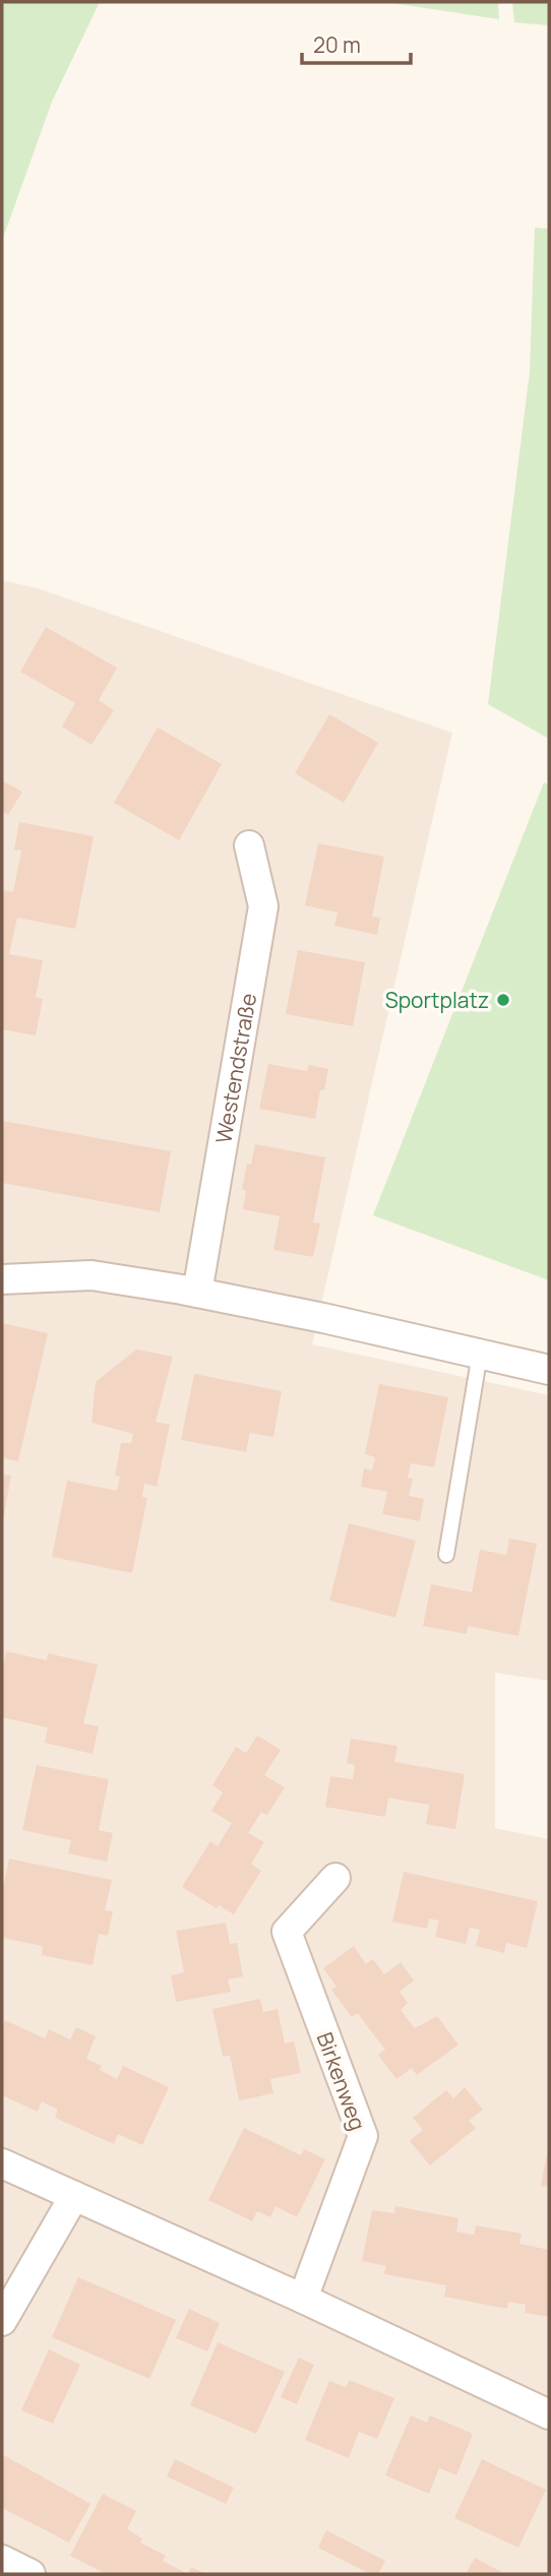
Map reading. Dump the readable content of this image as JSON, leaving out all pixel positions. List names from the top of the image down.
{
  "streets": {
    "street": ["Westendstraße", "Birkenweg"]
  },
  "places": ["Sportplatz"],
  "scale_bar": "20 m"
}
